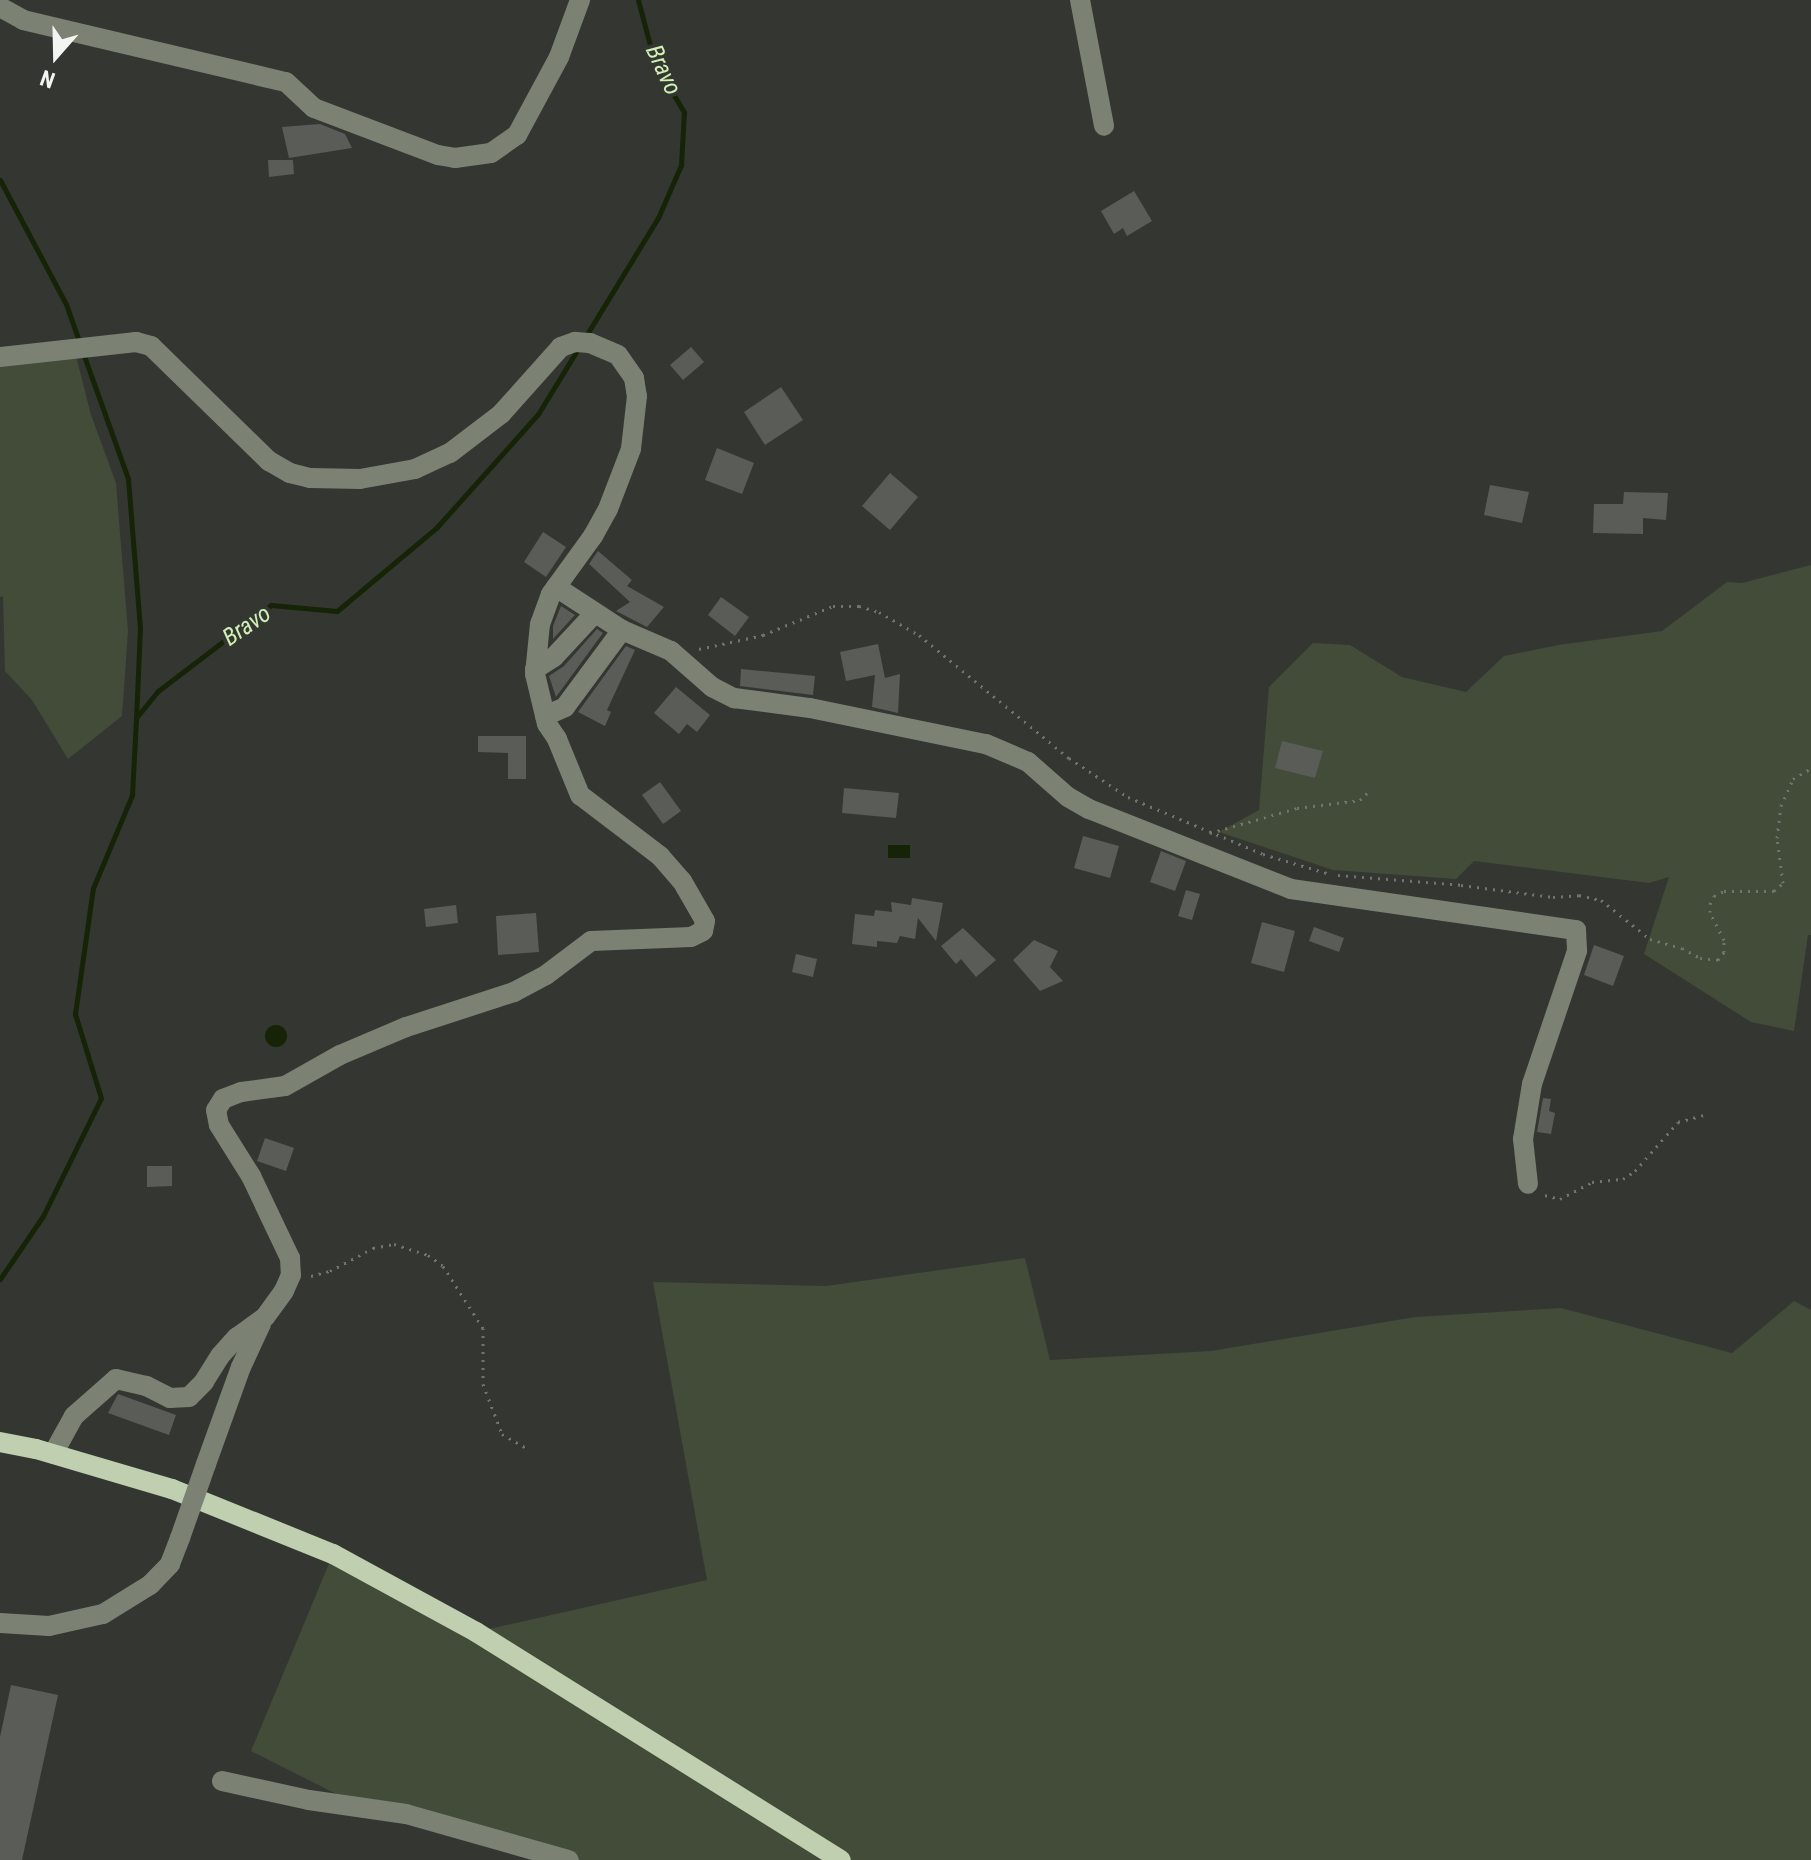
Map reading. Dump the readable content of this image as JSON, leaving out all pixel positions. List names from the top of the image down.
{
  "water": ["Bravo"],
  "north": "bottom"
}
